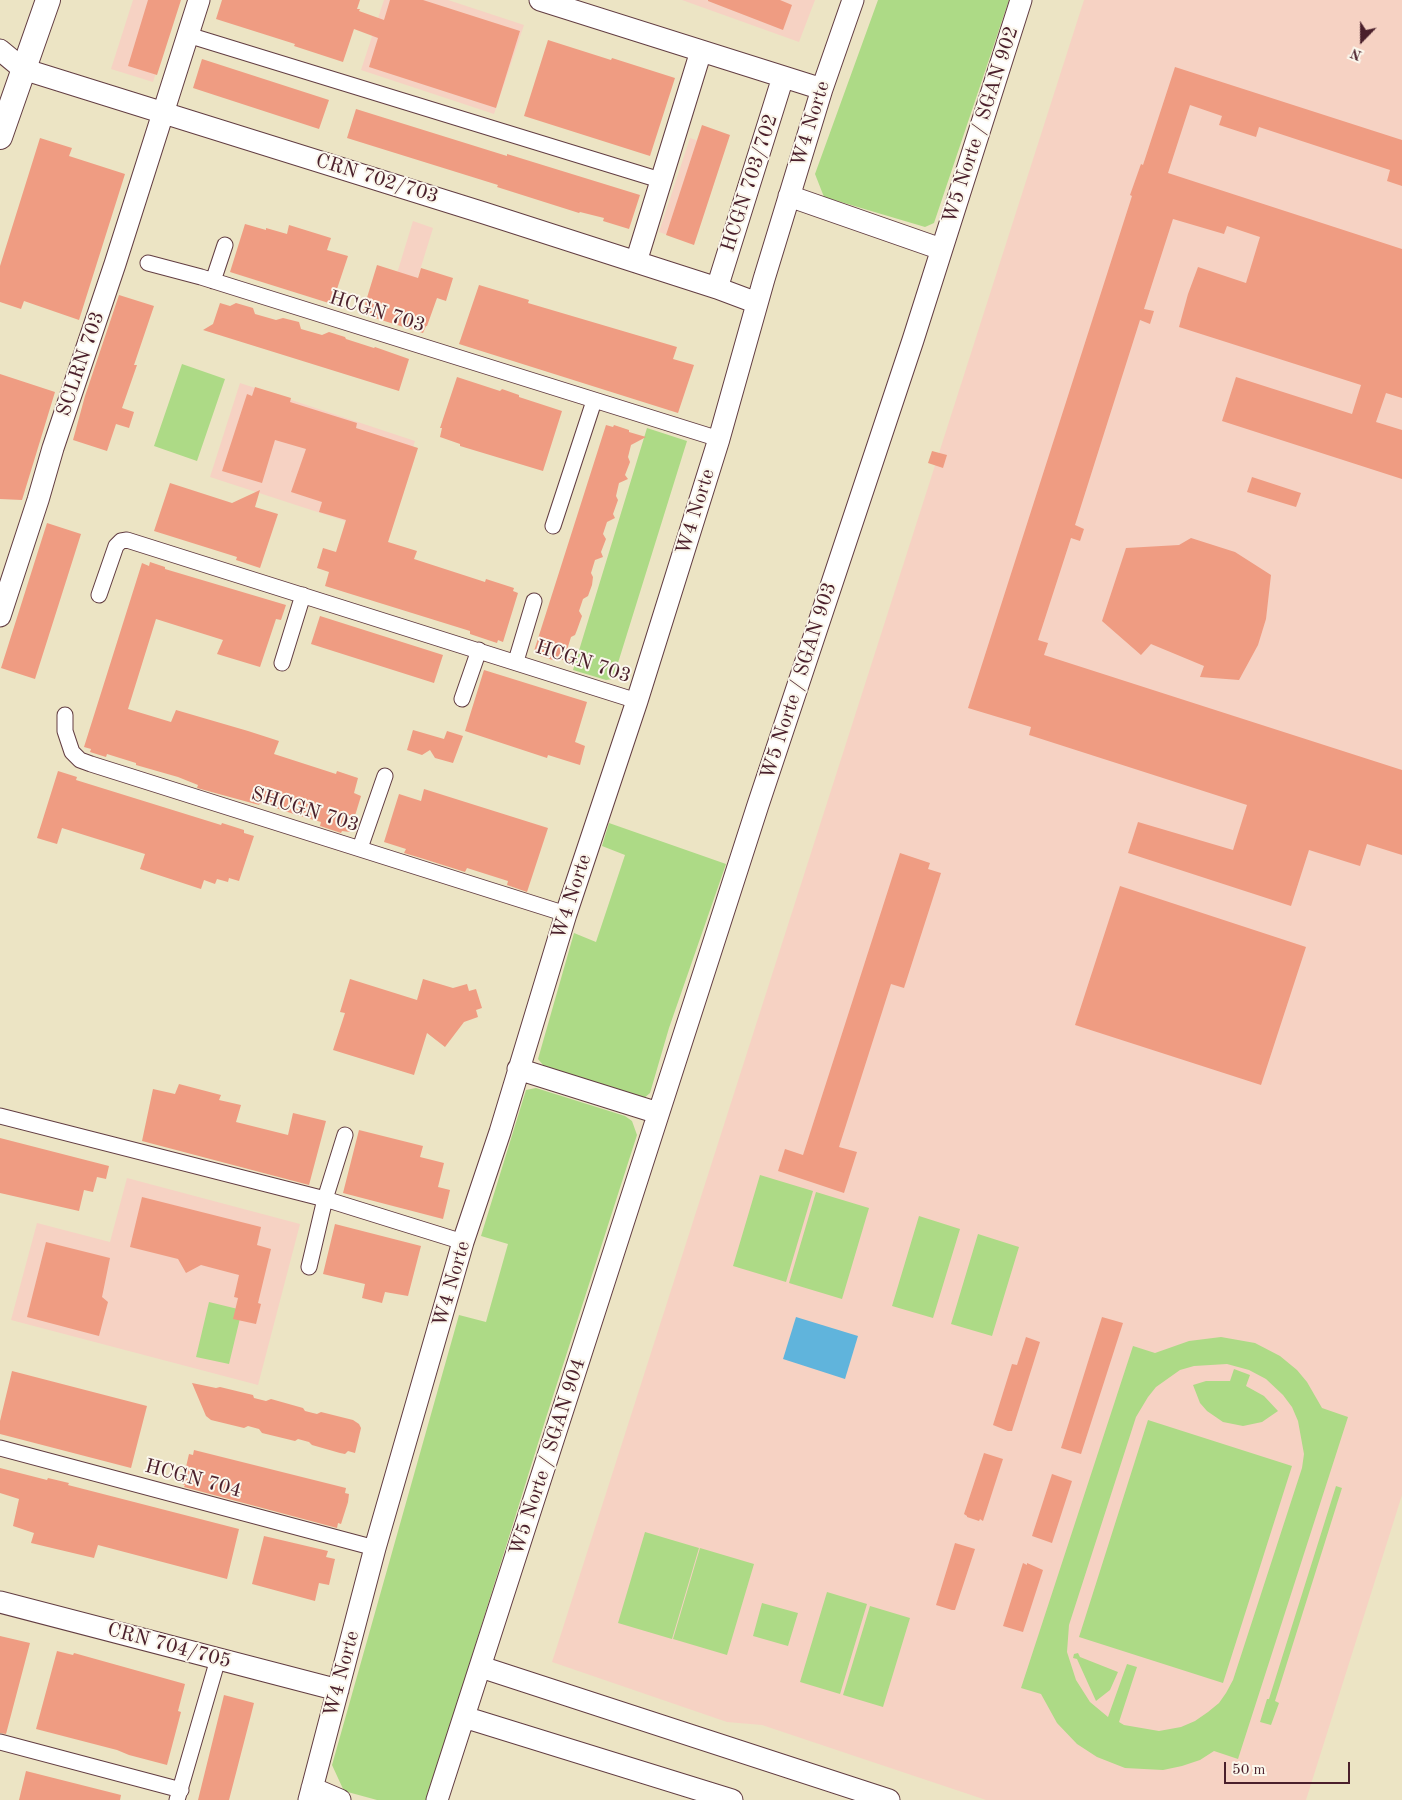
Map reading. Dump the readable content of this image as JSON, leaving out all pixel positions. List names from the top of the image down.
{
  "streets": {
    "main road": [
      "W4 Norte",
      "W5 Norte / SGAN 902",
      "CRN 702/703",
      "HCGN 703/702",
      "SCLRN 703",
      "W5 Norte / SGAN 903",
      "W5 Norte / SGAN 904",
      "CRN 704/705"
    ],
    "street": ["HCGN 703", "SHCGN 703", "HCGN 704"]
  },
  "crossings": [
    ["W4 Norte", "CRN 702/703"],
    ["W4 Norte", "HCGN 703"],
    ["W4 Norte", "SHCGN 703"],
    ["W4 Norte", "HCGN 704"],
    ["W4 Norte", "CRN 704/705"],
    ["W5 Norte / SGAN 902", "W5 Norte / SGAN 903"],
    ["CRN 702/703", "HCGN 703/702"],
    ["CRN 702/703", "SCLRN 703"],
    ["W5 Norte / SGAN 903", "W5 Norte / SGAN 904"]
  ],
  "scale_bar": "50 m",
  "north": "bottom"
}
